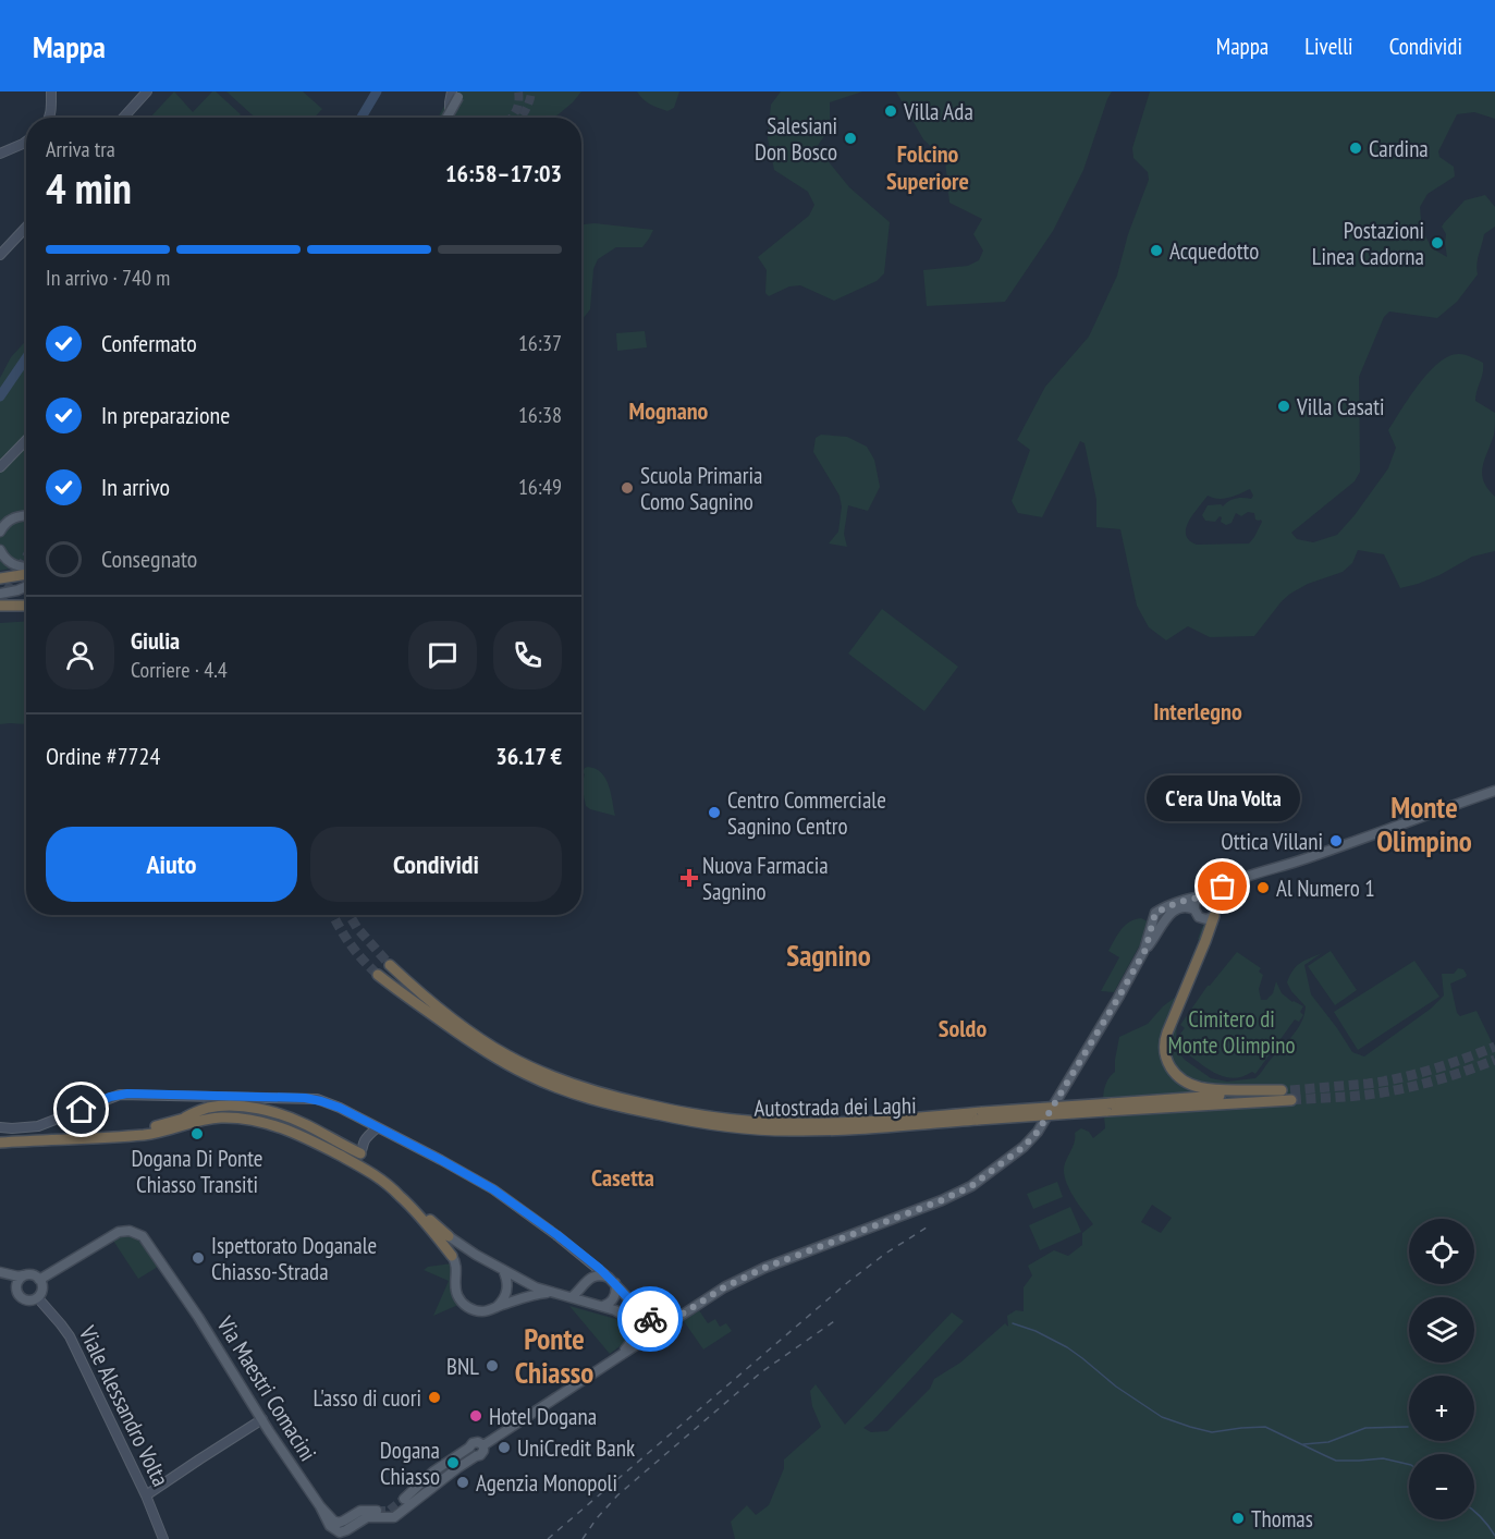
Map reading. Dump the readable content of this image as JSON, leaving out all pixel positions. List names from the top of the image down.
{
  "streets": {
    "highway": ["Autostrada dei Laghi"],
    "main road": ["Via Maestri Comacini"],
    "street": ["Viale Alessandro Volta"]
  },
  "crossings": [
    ["Via Maestri Comacini", "Viale Alessandro Volta"]
  ],
  "districts": [
    "Folcino Superiore",
    "Mognano",
    "Interlegno",
    "Monte Olimpino",
    "Sagnino",
    "Soldo",
    "Casetta",
    "Ponte Chiasso"
  ],
  "parks": ["Cimitero di Monte Olimpino"],
  "places": {
    "other": [
      "Villa Ada",
      "Salesiani Don Bosco",
      "Cardina",
      "Postazioni Linea Cadorna",
      "Acquedotto",
      "Villa Casati",
      "Scuola Primaria Como Sagnino",
      "Centro Commerciale Sagnino Centro",
      "Ottica Villani",
      "C'era Una Volta",
      "Al Numero 1",
      "Dogana Di Ponte Chiasso Transiti",
      "Ispettorato Doganale Chiasso-Strada",
      "BNL",
      "L'asso di cuori",
      "Hotel Dogana",
      "UniCredit Bank",
      "Dogana Chiasso",
      "Agenzia Monopoli",
      "Thomas"
    ],
    "health": ["Nuova Farmacia Sagnino"]
  },
  "page": {
    "header": "Mappa",
    "nav": ["Mappa", "Livelli", "Condividi"],
    "heading": ["4 min", "Arriva tra", "16:58–17:03"],
    "panel": [
      "Giulia",
      "Corriere · 4.4",
      "Ordine #7724",
      "36.17 €"
    ],
    "bar": "In arrivo · 740 m",
    "list": [
      ["Confermato", "16:37"],
      ["In preparazione", "16:38"],
      ["In arrivo", "16:49"],
      "Consegnato"
    ],
    "bubble": "C'era Una Volta",
    "buttons": ["Aiuto", "Condividi"],
    "map_buttons": ["+", "−"]
  }
}
